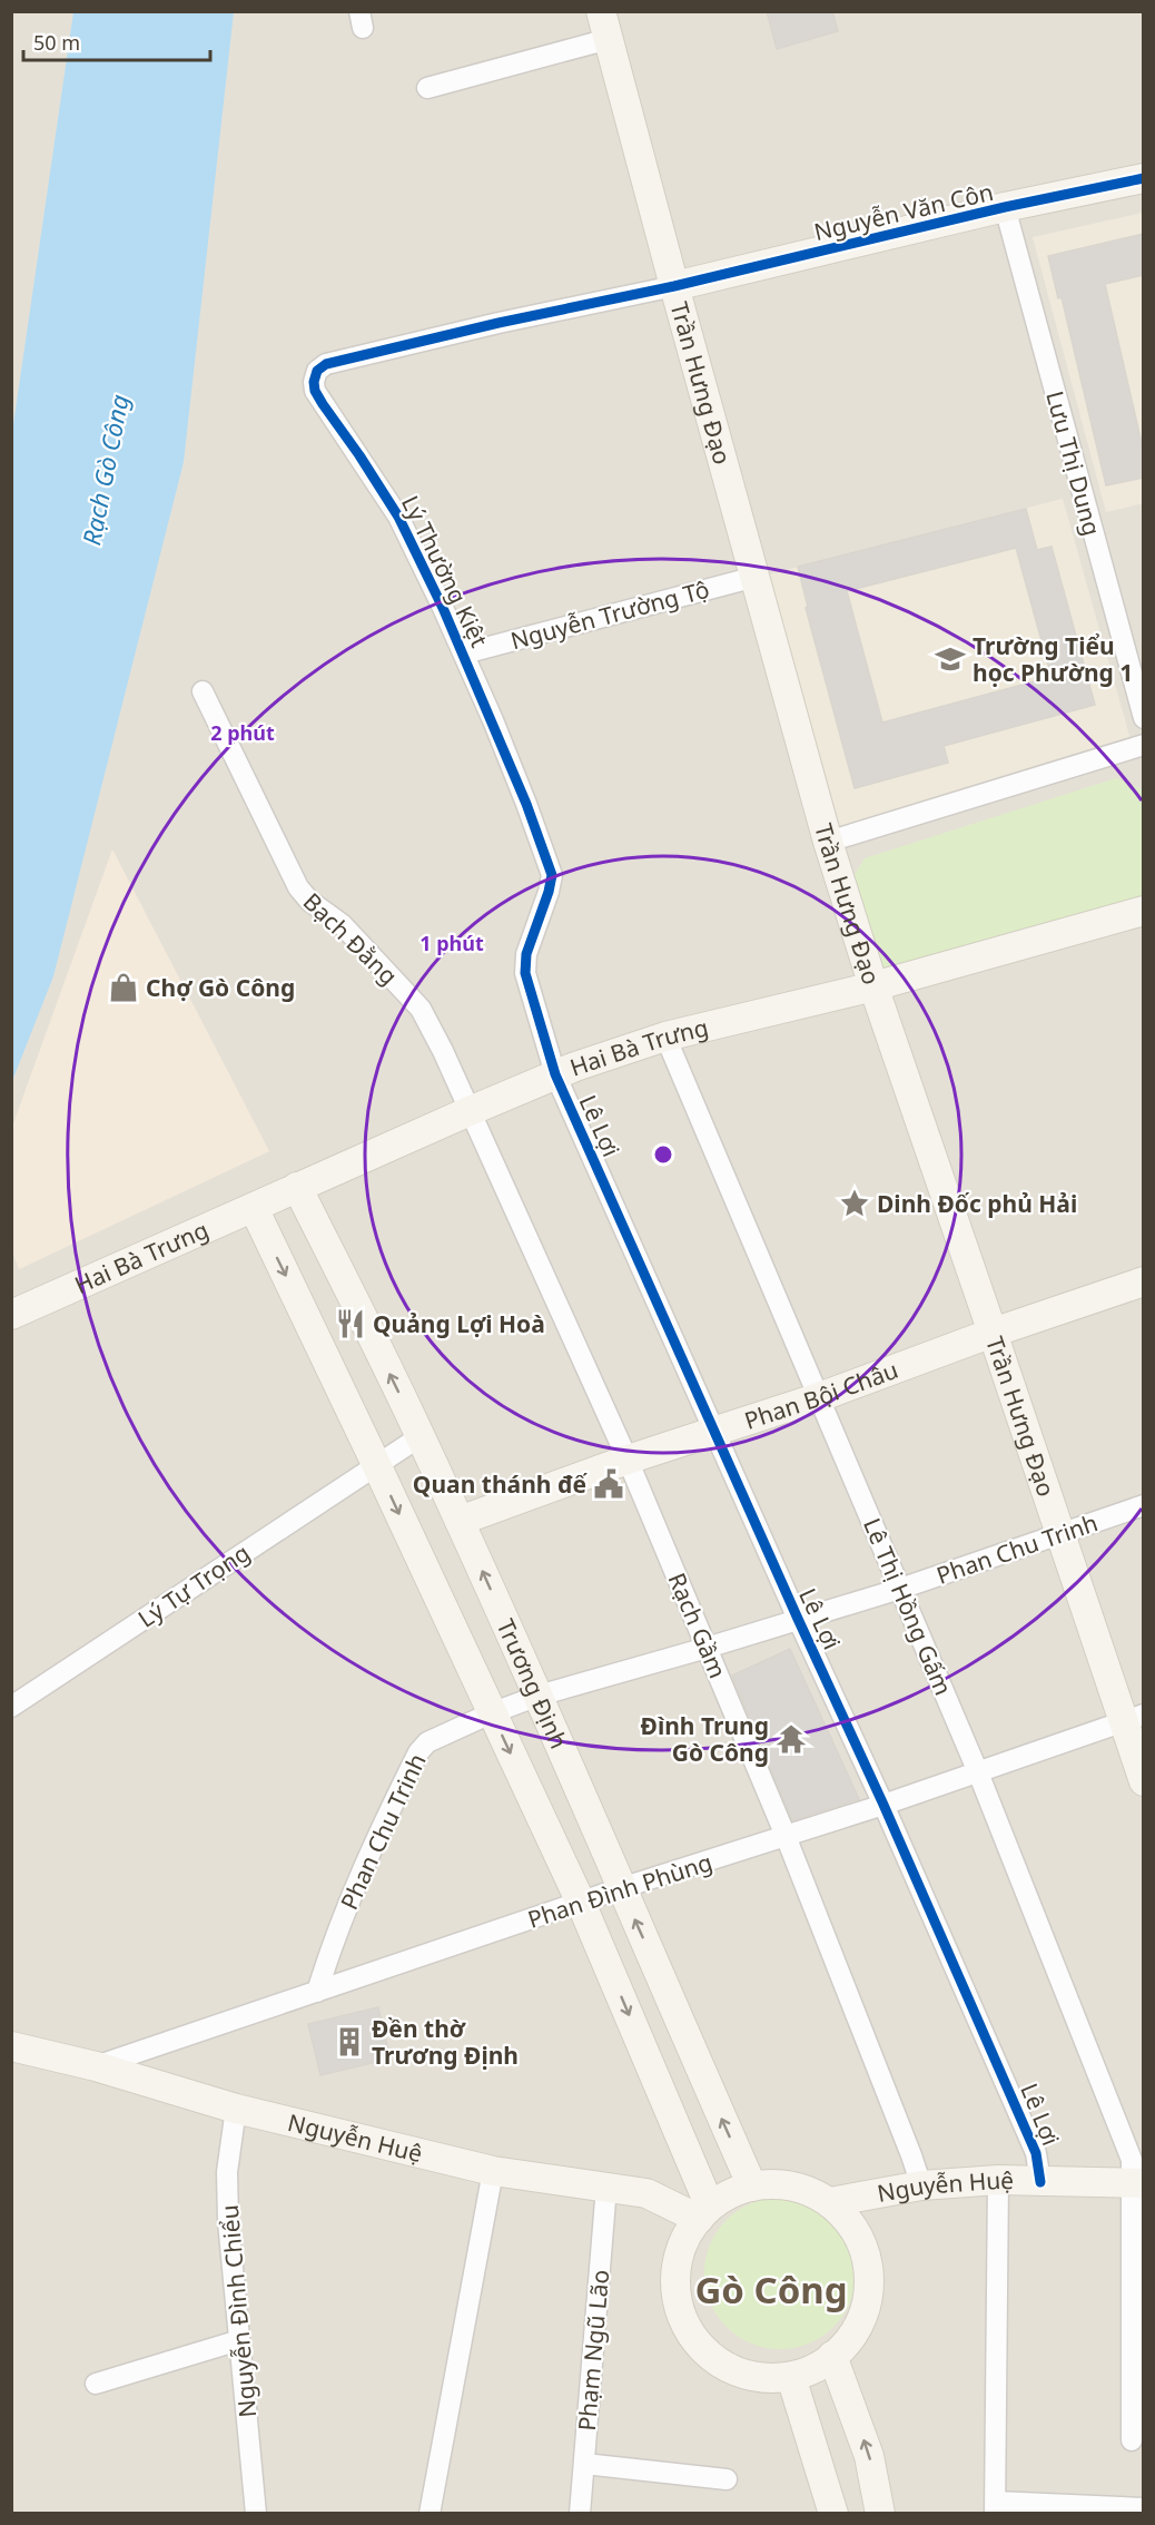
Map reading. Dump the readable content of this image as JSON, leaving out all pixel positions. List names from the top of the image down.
{
  "streets": {
    "street": [
      "Nguyễn Văn Côn",
      "Trần Hưng Đạo",
      "Lưu Thị Dung",
      "Lý Thường Kiệt",
      "Nguyễn Trường Tộ",
      "Bạch Đằng",
      "Hai Bà Trưng",
      "Lê Lợi",
      "Phan Bội Châu",
      "Phan Chu Trinh",
      "Lý Tự Trọng",
      "Lê Thị Hồng Gấm",
      "Rạch Gầm",
      "Trương Định",
      "Phan Đình Phùng",
      "Nguyễn Huệ",
      "Nguyễn Đình Chiểu",
      "Phạm Ngũ Lão"
    ]
  },
  "crossings": [
    ["Nguyễn Văn Côn", "Trần Hưng Đạo"],
    ["Nguyễn Văn Côn", "Lưu Thị Dung"],
    ["Nguyễn Văn Côn", "Lý Thường Kiệt"],
    ["Trần Hưng Đạo", "Lý Thường Kiệt"],
    ["Trần Hưng Đạo", "Nguyễn Trường Tộ"],
    ["Trần Hưng Đạo", "Hai Bà Trưng"],
    ["Trần Hưng Đạo", "Phan Bội Châu"],
    ["Trần Hưng Đạo", "Phan Chu Trinh"],
    ["Trần Hưng Đạo", "Phan Đình Phùng"],
    ["Lý Thường Kiệt", "Nguyễn Trường Tộ"],
    ["Lý Thường Kiệt", "Hai Bà Trưng"],
    ["Lý Thường Kiệt", "Lê Lợi"],
    ["Bạch Đằng", "Hai Bà Trưng"],
    ["Bạch Đằng", "Rạch Gầm"],
    ["Hai Bà Trưng", "Lê Lợi"],
    ["Hai Bà Trưng", "Lê Thị Hồng Gấm"],
    ["Hai Bà Trưng", "Rạch Gầm"],
    ["Hai Bà Trưng", "Trương Định"],
    ["Lê Lợi", "Phan Bội Châu"],
    ["Lê Lợi", "Phan Chu Trinh"],
    ["Lê Lợi", "Phan Đình Phùng"],
    ["Lê Lợi", "Nguyễn Huệ"],
    ["Phan Bội Châu", "Lê Thị Hồng Gấm"],
    ["Phan Bội Châu", "Rạch Gầm"],
    ["Phan Bội Châu", "Trương Định"],
    ["Phan Chu Trinh", "Lê Thị Hồng Gấm"],
    ["Phan Chu Trinh", "Rạch Gầm"],
    ["Phan Chu Trinh", "Trương Định"],
    ["Phan Chu Trinh", "Phan Đình Phùng"],
    ["Lý Tự Trọng", "Trương Định"],
    ["Lê Thị Hồng Gấm", "Phan Đình Phùng"],
    ["Lê Thị Hồng Gấm", "Nguyễn Huệ"],
    ["Rạch Gầm", "Phan Đình Phùng"],
    ["Rạch Gầm", "Nguyễn Huệ"],
    ["Trương Định", "Phan Đình Phùng"],
    ["Trương Định", "Nguyễn Huệ"],
    ["Phan Đình Phùng", "Nguyễn Huệ"],
    ["Nguyễn Huệ", "Nguyễn Đình Chiểu"],
    ["Nguyễn Huệ", "Phạm Ngũ Lão"]
  ],
  "districts": ["Gò Công"],
  "water": ["Rạch Gò Công"],
  "places": {
    "school or university": ["Trường Tiểu học Phường 1"],
    "shop": ["Chợ Gò Công"],
    "place": ["Dinh Đốc phủ Hải"],
    "restaurant": ["Quảng Lợi Hoà"],
    "public building": ["Quan thánh đế"],
    "temple": ["Đình Trung Gò Công"],
    "building": ["Đền thờ Trương Định"]
  },
  "scale_bar": "50 m",
  "rings": ["2 phút", "1 phút"]
}
